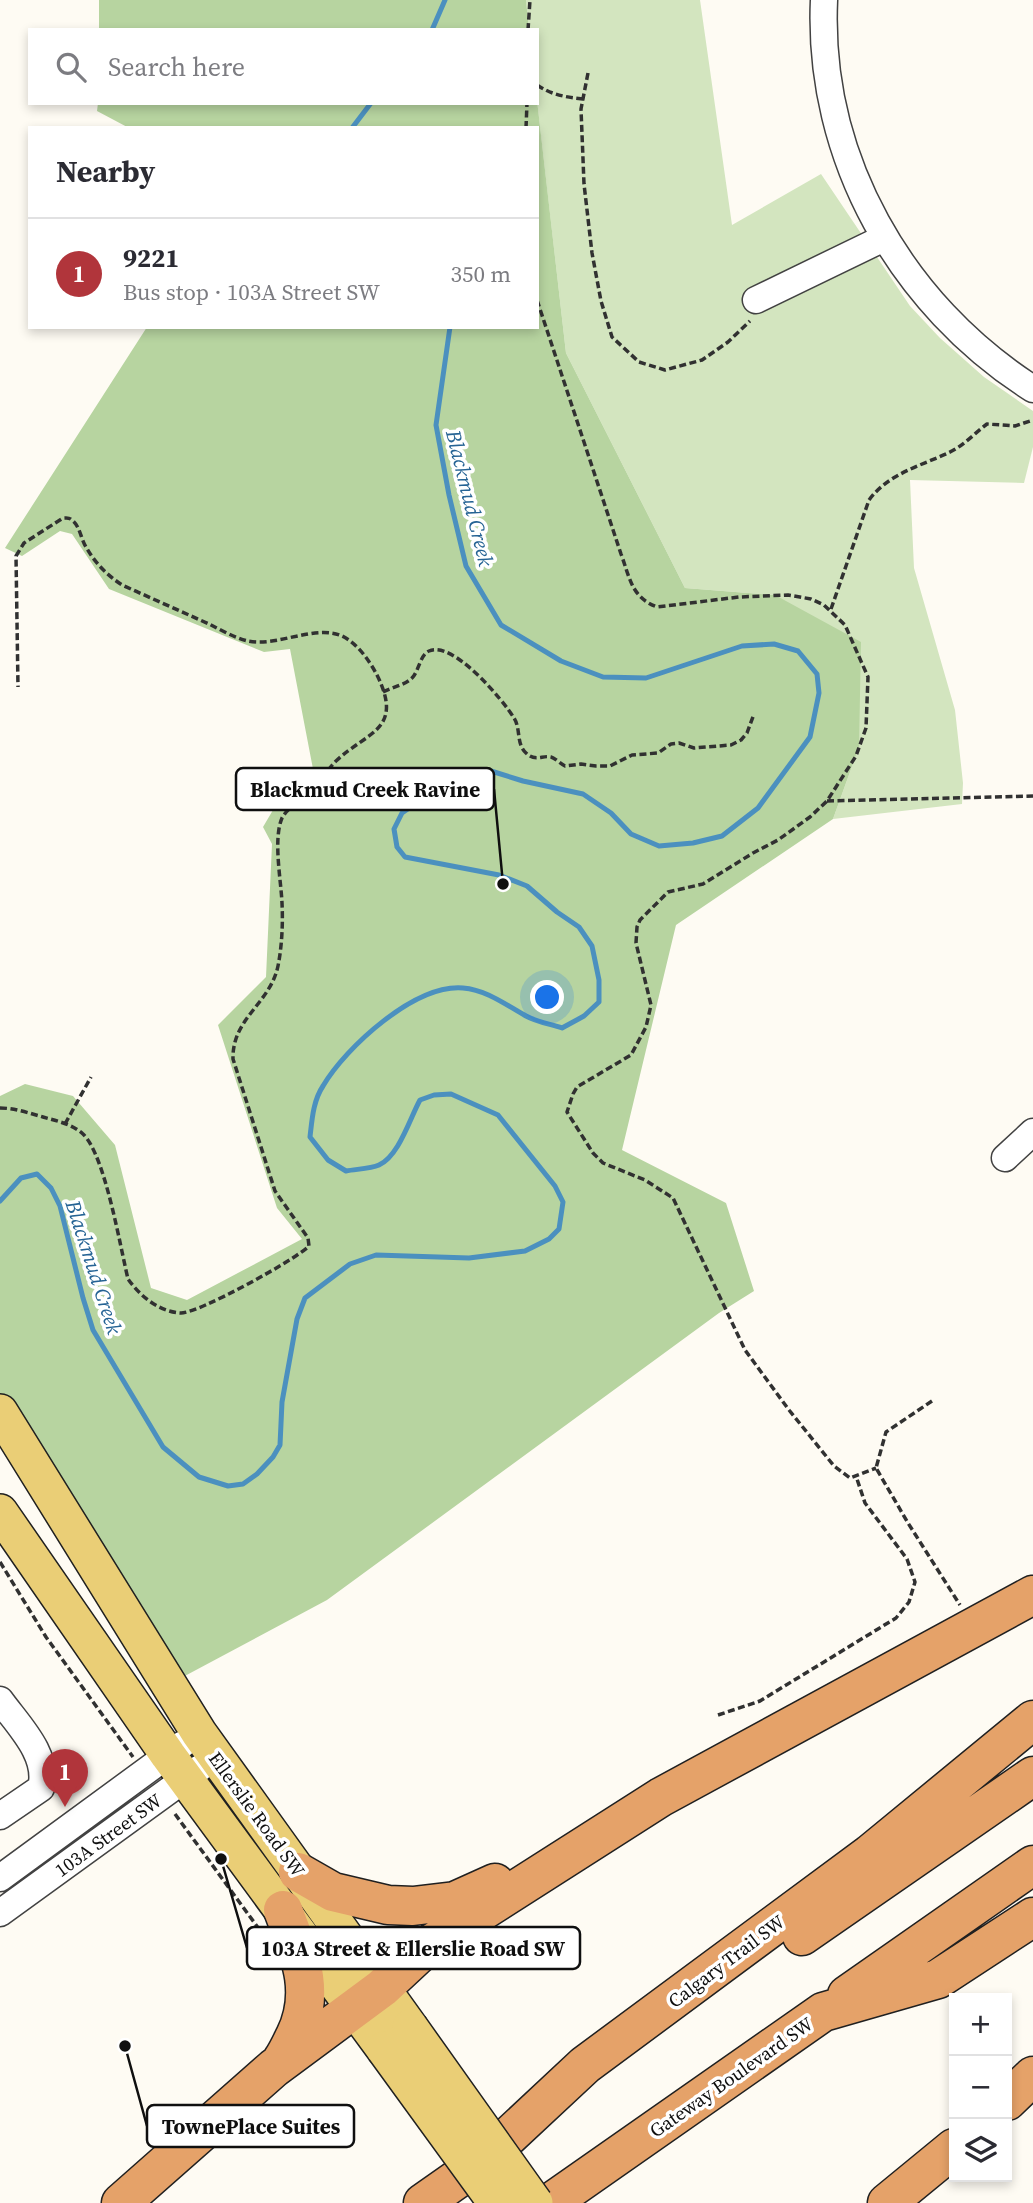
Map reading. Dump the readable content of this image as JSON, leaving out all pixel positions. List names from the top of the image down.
{
  "streets": {
    "highway": ["Calgary Trail SW", "Gateway Boulevard SW"],
    "main road": ["Ellerslie Road SW"],
    "street": ["103A Street SW"]
  },
  "crossings": [
    ["Ellerslie Road SW", "103A Street SW"]
  ],
  "water": ["Blackmud Creek"],
  "places": ["Blackmud Creek Ravine", "103A Street & Ellerslie Road SW", "TownePlace Suites"],
  "page": {
    "search": "Search here",
    "heading": "Nearby",
    "list": [
      {
        "mark": "1",
        "name": "9221",
        "note": "Bus stop · 103A Street SW",
        "value": "350 m"
      }
    ],
    "pins": "1",
    "map_buttons": ["+", "−"]
  }
}
